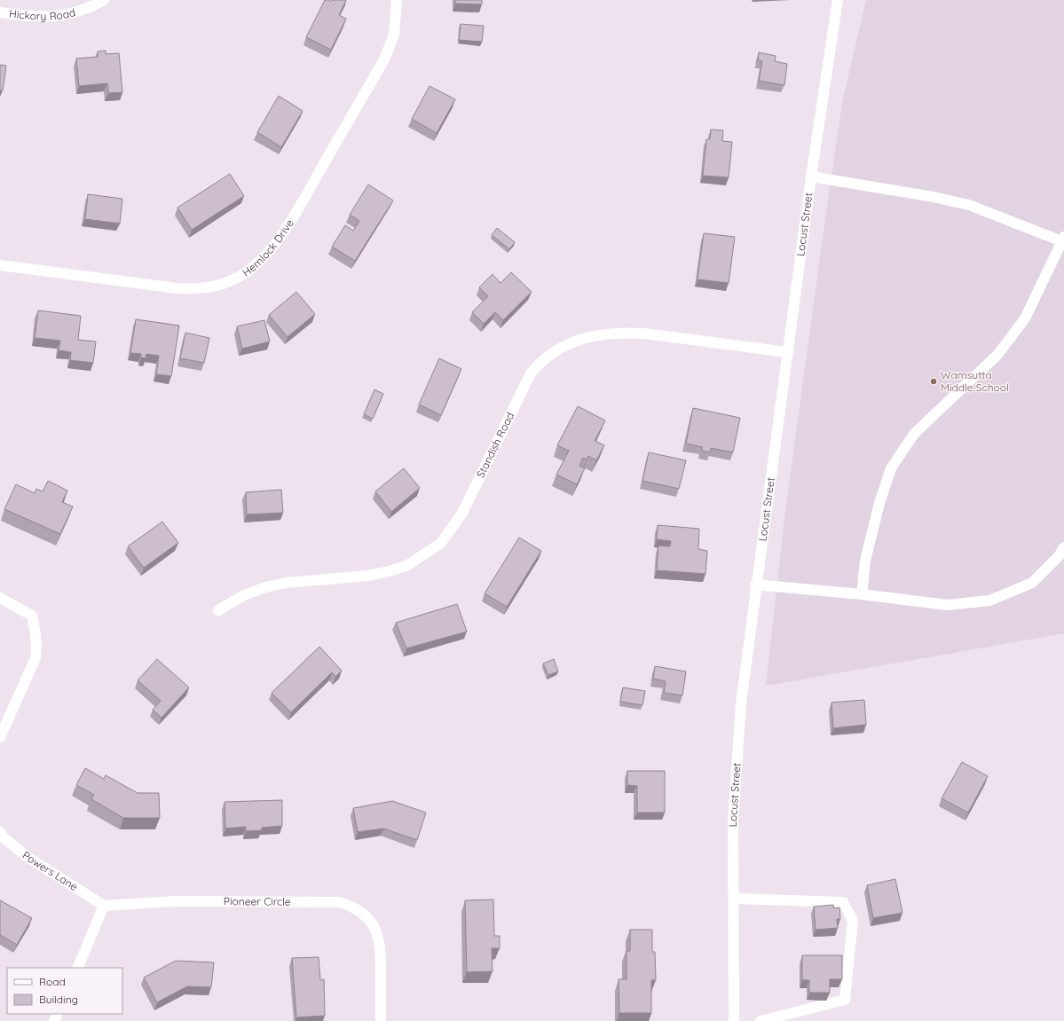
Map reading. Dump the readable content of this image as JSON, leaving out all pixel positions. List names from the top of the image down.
{
  "streets": {
    "street": [
      "Hickory Road",
      "Locust Street",
      "Hemlock Drive",
      "Standish Road",
      "Powers Lane",
      "Pioneer Circle"
    ]
  },
  "crossings": [
    ["Locust Street", "Standish Road"],
    ["Powers Lane", "Pioneer Circle"]
  ],
  "places": ["Wamsutta Middle School"],
  "legend": ["Road", "Building"]
}
